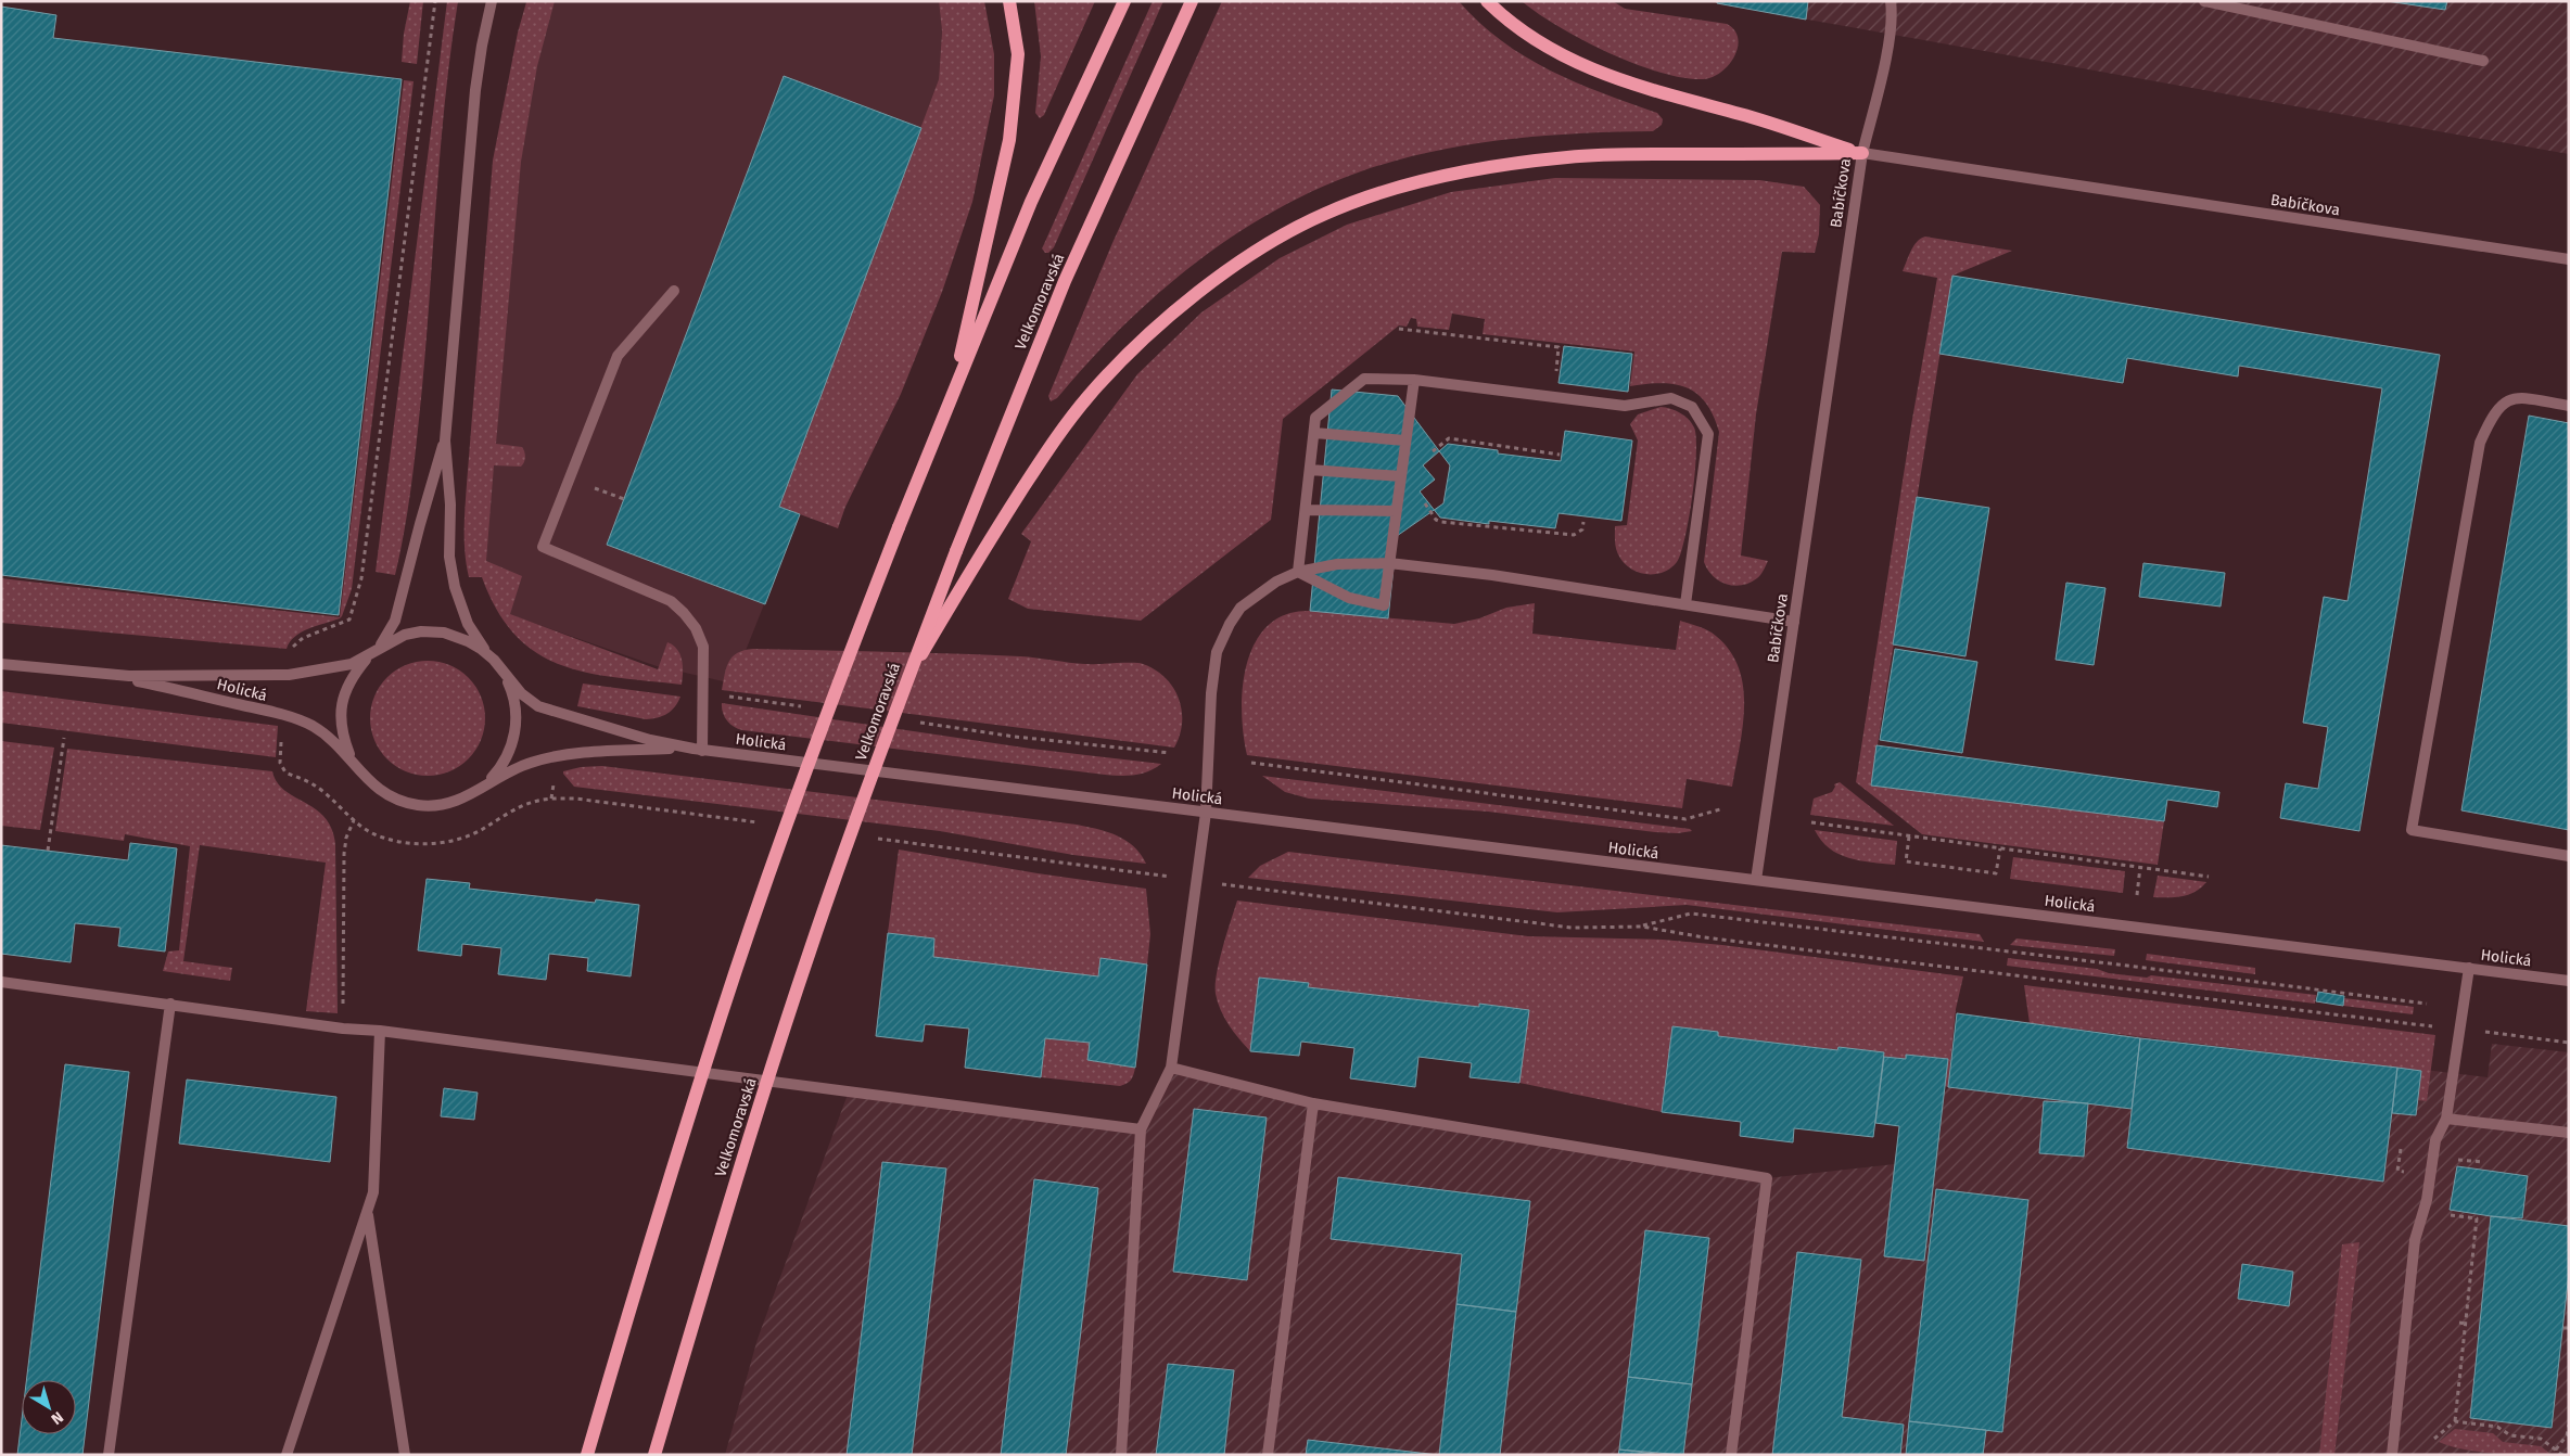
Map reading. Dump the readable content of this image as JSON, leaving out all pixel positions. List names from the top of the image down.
{
  "streets": {
    "main road": ["Velkomoravská"],
    "street": ["Babíčkova", "Holická"]
  },
  "crossings": [
    ["Babíčkova", "Holická"]
  ],
  "north": "bottom right"
}
